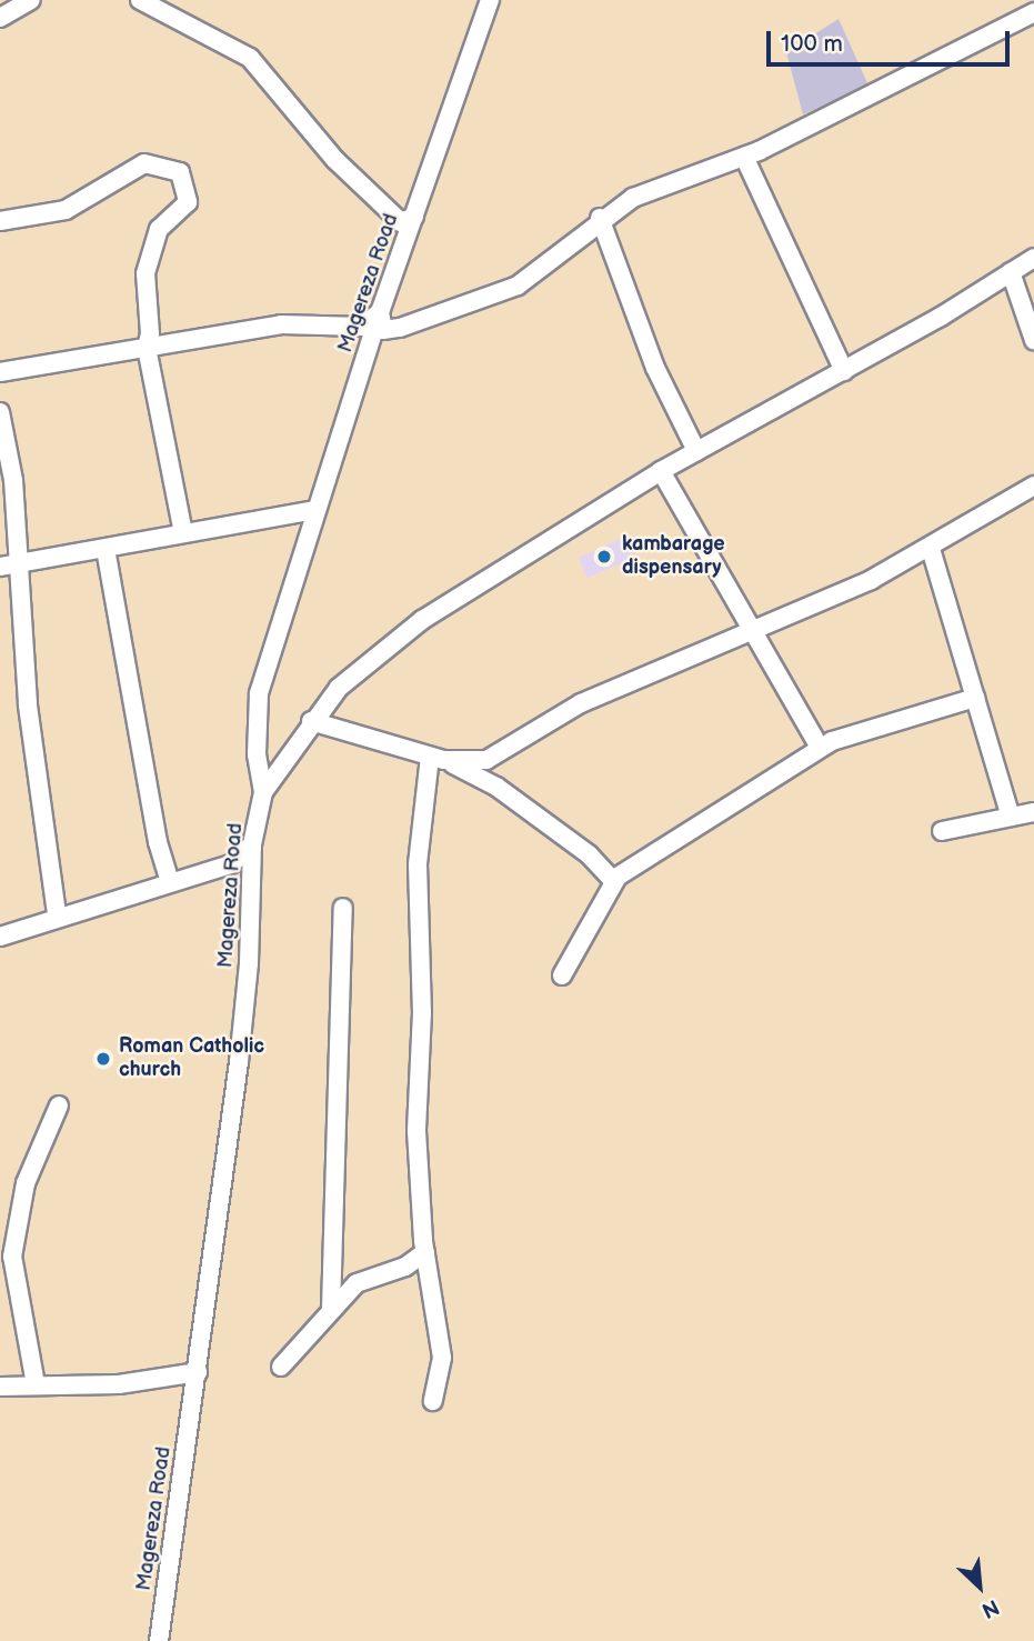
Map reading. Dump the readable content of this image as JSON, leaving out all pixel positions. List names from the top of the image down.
{
  "streets": {
    "street": ["Magereza Road"]
  },
  "places": ["kambarage dispensary", "Roman Catholic church"],
  "scale_bar": "100 m",
  "north": "bottom right"
}
